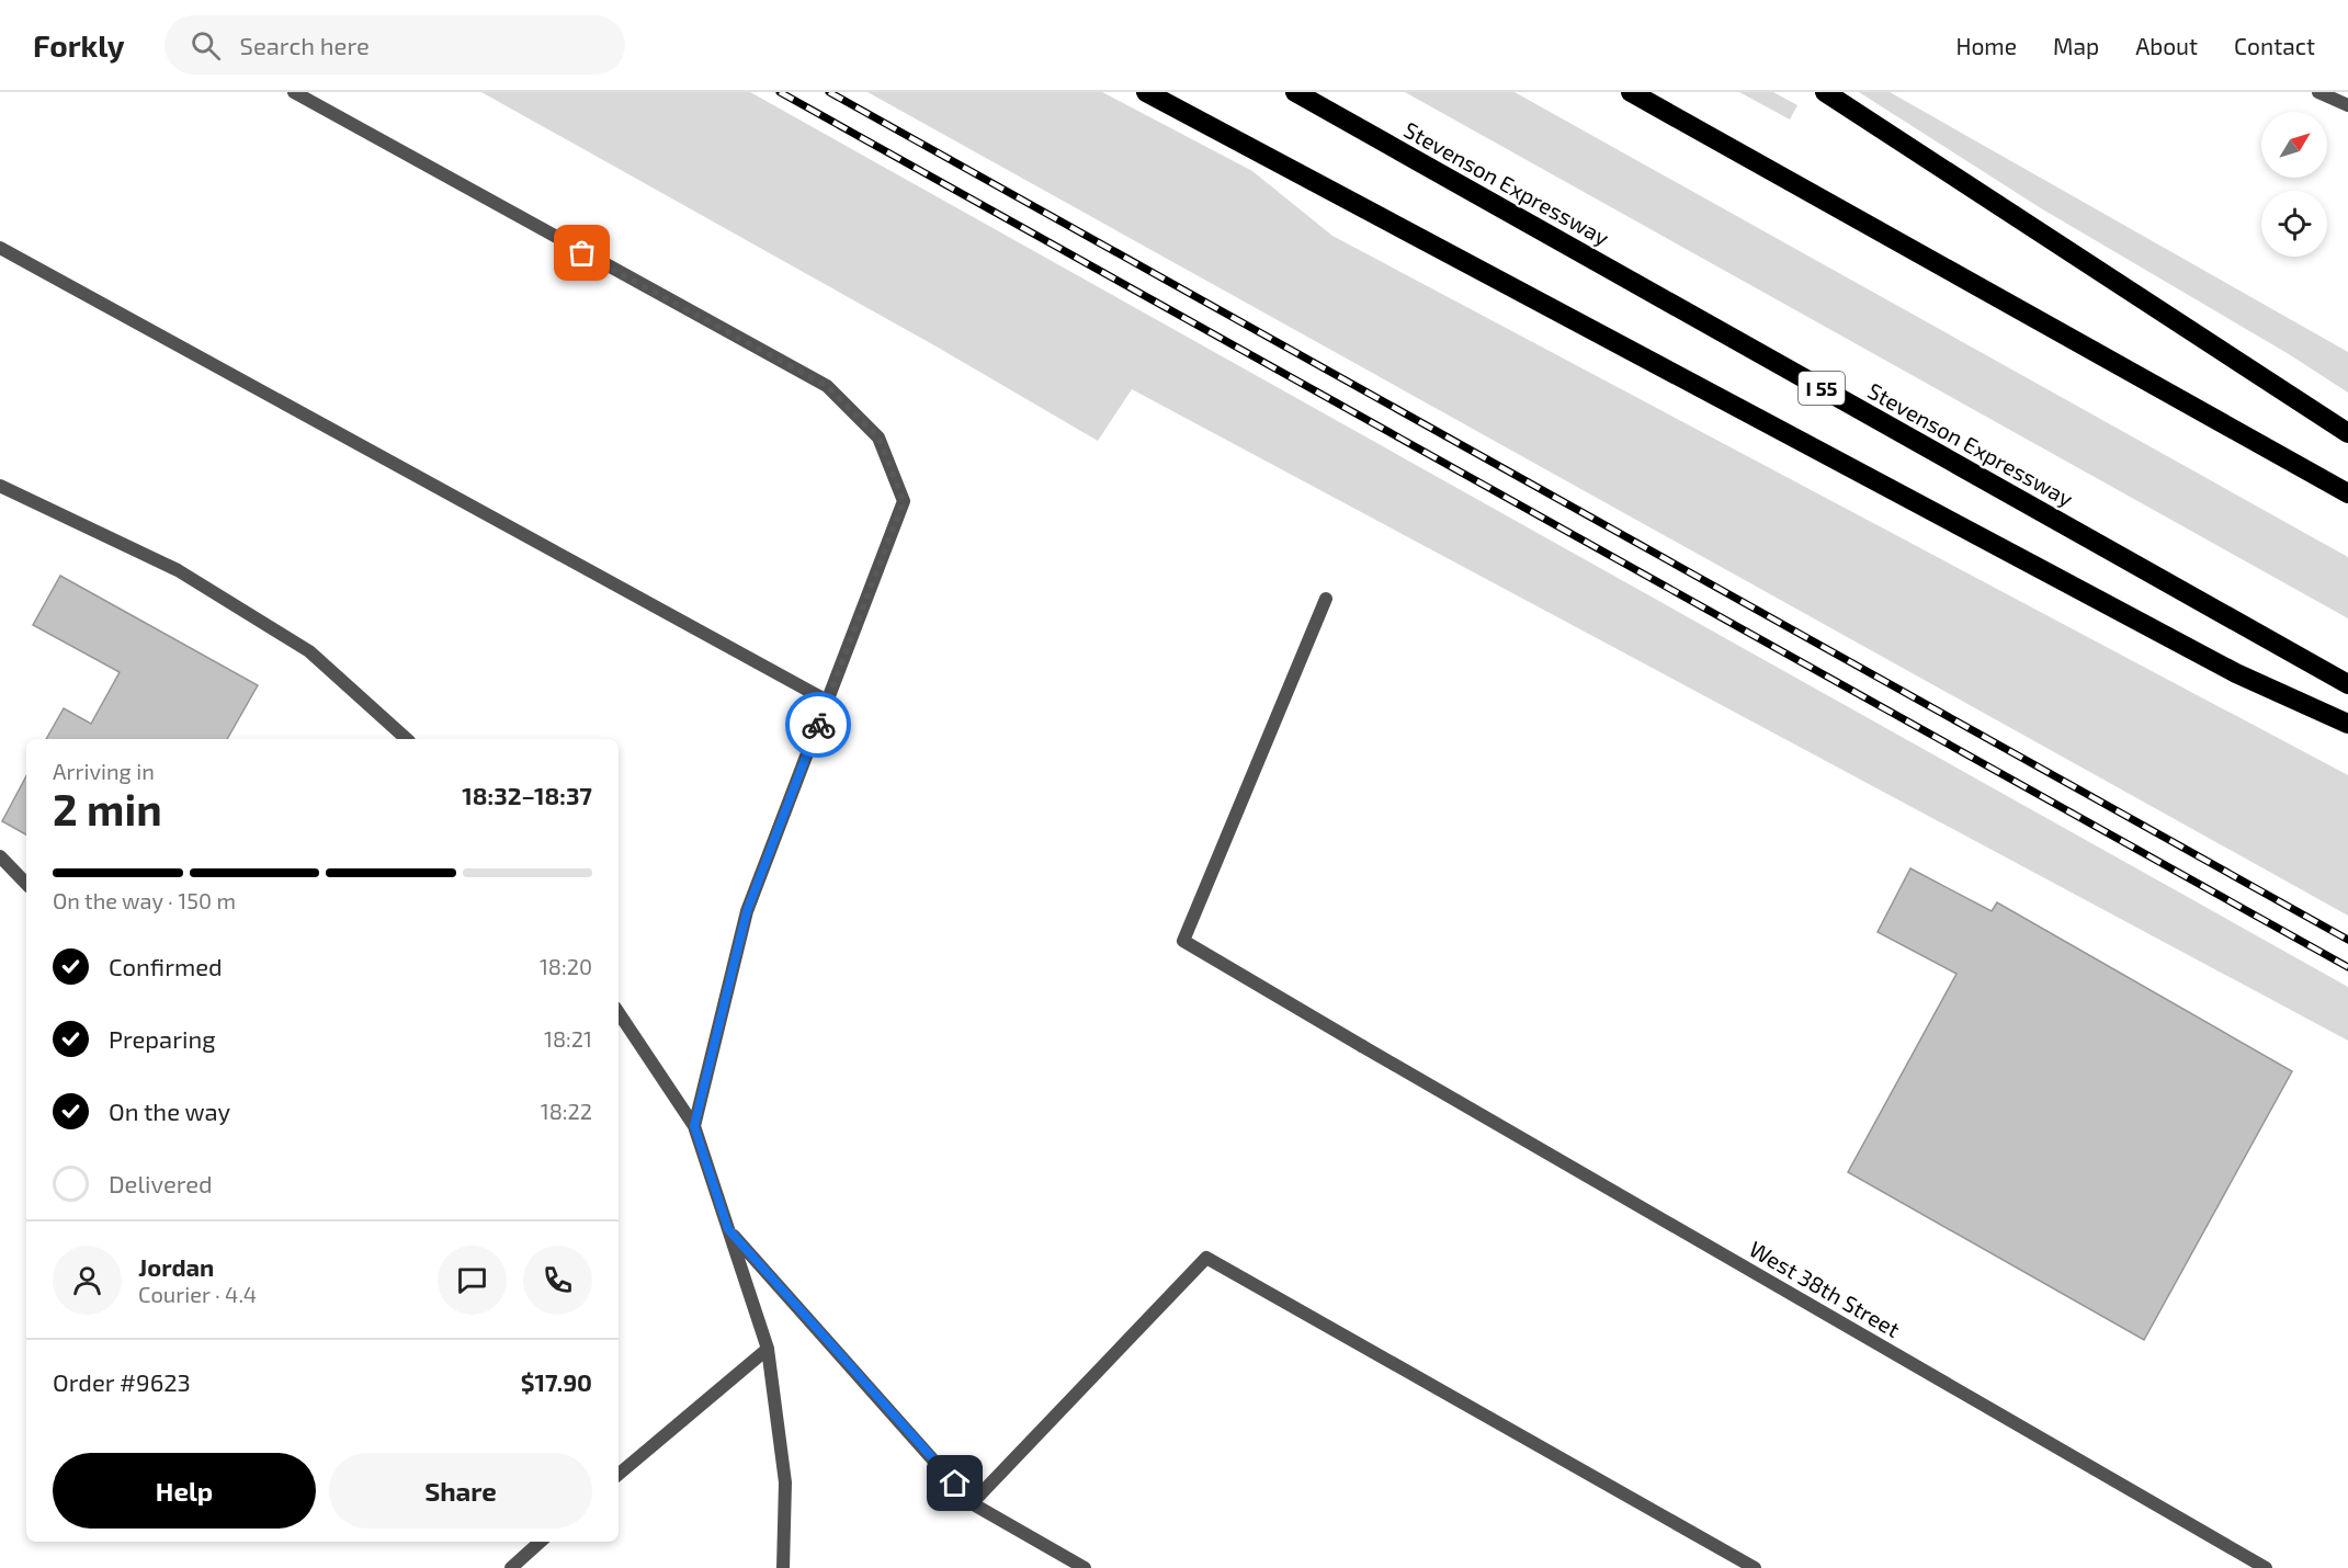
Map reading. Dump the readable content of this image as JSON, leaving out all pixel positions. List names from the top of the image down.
{
  "streets": {
    "highway": ["Stevenson Expressway", "I 55"],
    "street": ["West 38th Street"]
  },
  "north": "top right",
  "page": {
    "header": "Forkly",
    "search": "Search here",
    "nav": [
      "Home",
      "Map",
      "About",
      "Contact"
    ],
    "heading": ["2 min", "Arriving in", "18:32–18:37"],
    "panel": [
      "Jordan",
      "Courier · 4.4",
      "Order #9623",
      "$17.90"
    ],
    "bar": "On the way · 150 m",
    "list": [
      ["Confirmed", "18:20"],
      ["Preparing", "18:21"],
      ["On the way", "18:22"],
      "Delivered"
    ],
    "buttons": ["Help", "Share"]
  }
}
